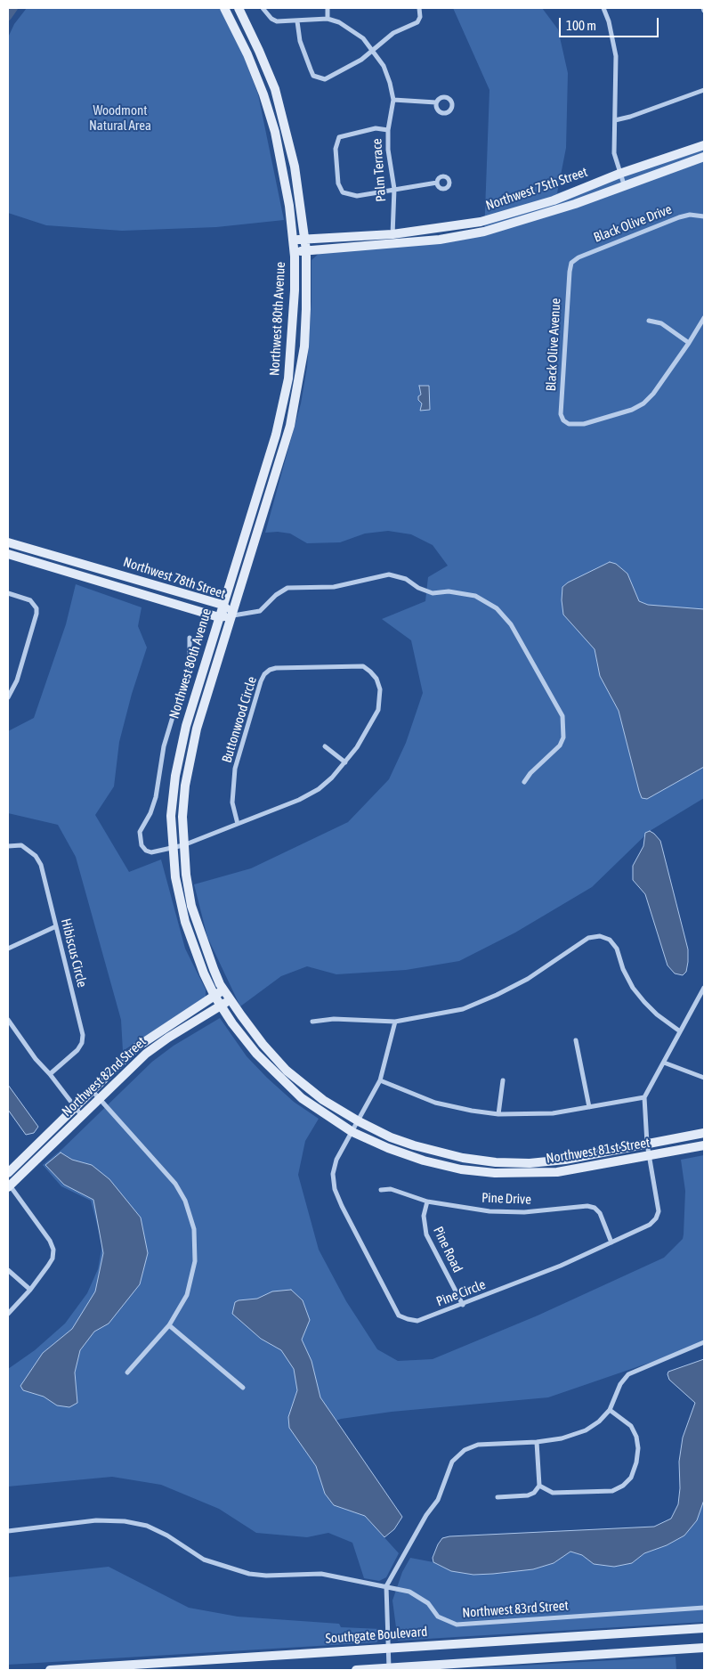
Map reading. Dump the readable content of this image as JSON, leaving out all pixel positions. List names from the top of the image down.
{
  "streets": {
    "street": [
      "Palm Terrace",
      "Northwest 75th Street",
      "Black Olive Drive",
      "Northwest 80th Avenue",
      "Black Olive Avenue",
      "Northwest 78th Street",
      "Buttonwood Circle",
      "Hibiscus Circle",
      "Northwest 82nd Street",
      "Northwest 81st Street",
      "Pine Drive",
      "Pine Road",
      "Pine Circle",
      "Northwest 83rd Street",
      "Southgate Boulevard"
    ]
  },
  "crossings": [
    ["Palm Terrace", "Northwest 75th Street"],
    ["Northwest 75th Street", "Northwest 80th Avenue"],
    ["Black Olive Drive", "Black Olive Avenue"],
    ["Northwest 80th Avenue", "Northwest 78th Street"],
    ["Northwest 80th Avenue", "Buttonwood Circle"],
    ["Northwest 80th Avenue", "Northwest 82nd Street"],
    ["Northwest 80th Avenue", "Northwest 81st Street"],
    ["Northwest 80th Avenue", "Pine Circle"],
    ["Northwest 81st Street", "Pine Circle"],
    ["Pine Drive", "Pine Road"],
    ["Pine Drive", "Pine Circle"],
    ["Pine Road", "Pine Circle"]
  ],
  "parks": ["Woodmont Natural Area"],
  "scale_bar": "100 m"
}
